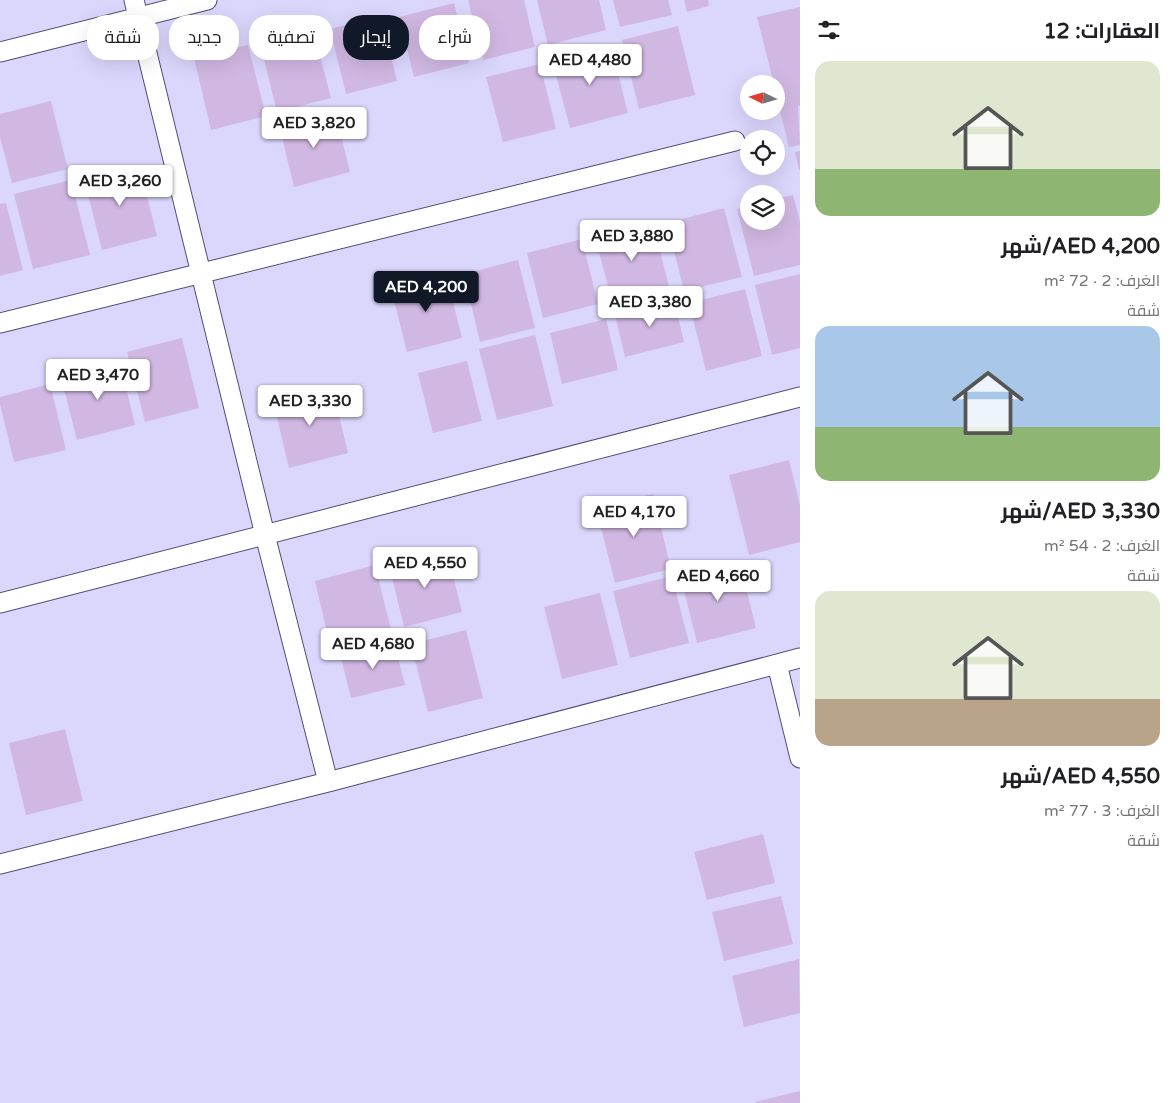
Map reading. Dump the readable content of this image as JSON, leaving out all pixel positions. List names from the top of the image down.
{
  "north": "left",
  "page": {
    "heading": "العقارات: 12",
    "chip": [
      "شراء",
      "إيجار",
      "تصفية",
      "جديد",
      "شقة"
    ],
    "price": [
      "AED 4,480",
      "AED 3,820",
      "AED 3,260",
      "AED 3,880",
      "AED 4,200",
      "AED 3,380",
      "AED 3,470",
      "AED 3,330",
      "AED 4,170",
      "AED 4,550",
      "AED 4,660",
      "AED 4,680"
    ],
    "list": [
      {
        "name": "AED 4,200/شهر",
        "note": "الغرف: 2 · 72 m² · شقة"
      },
      {
        "name": "AED 3,330/شهر",
        "note": "الغرف: 2 · 54 m² · شقة"
      },
      {
        "name": "AED 4,550/شهر",
        "note": "الغرف: 3 · 77 m² · شقة"
      }
    ]
  }
}
